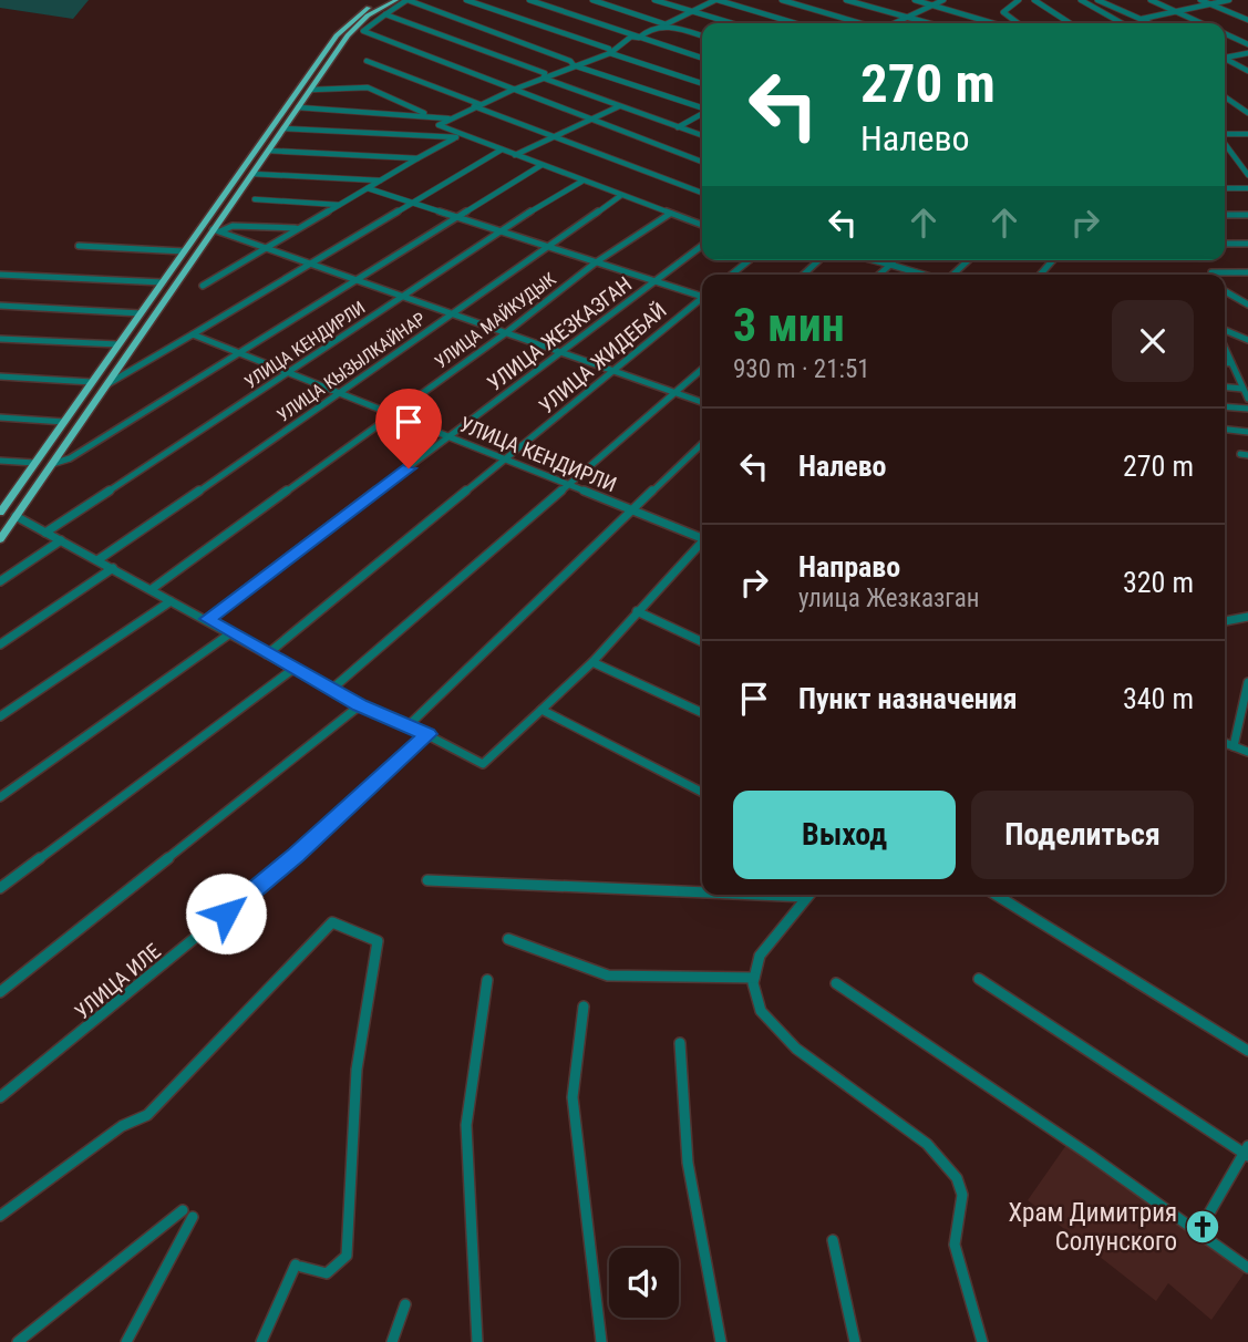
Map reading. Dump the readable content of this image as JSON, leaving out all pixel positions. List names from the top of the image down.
{
  "streets": {
    "street": [
      "УЛИЦА МАЙКУДЫК",
      "УЛИЦА ЖЕЗКАЗГАН",
      "УЛИЦА КЕНДИРЛИ",
      "УЛИЦА ЖИДЕБАЙ",
      "УЛИЦА КЫЗЫЛКАЙНАР",
      "УЛИЦА ИЛЕ"
    ]
  },
  "crossings": [
    ["УЛИЦА МАЙКУДЫК", "УЛИЦА КЕНДИРЛИ"],
    ["УЛИЦА ЖЕЗКАЗГАН", "УЛИЦА КЕНДИРЛИ"],
    ["УЛИЦА КЕНДИРЛИ", "УЛИЦА ЖИДЕБАЙ"],
    ["УЛИЦА КЕНДИРЛИ", "УЛИЦА КЫЗЫЛКАЙНАР"]
  ],
  "places": {
    "church": ["Храм Димитрия Солунского"]
  },
  "page": {
    "turn": ["270 m", "Налево"],
    "heading": ["3 мин", "930 m · 21:51"],
    "list": [
      {
        "name": "Налево",
        "value": "270 m"
      },
      {
        "name": "Направо",
        "note": "улица Жезказган",
        "value": "320 m"
      },
      {
        "name": "Пункт назначения",
        "value": "340 m"
      }
    ],
    "buttons": ["Выход", "Поделиться"]
  }
}
